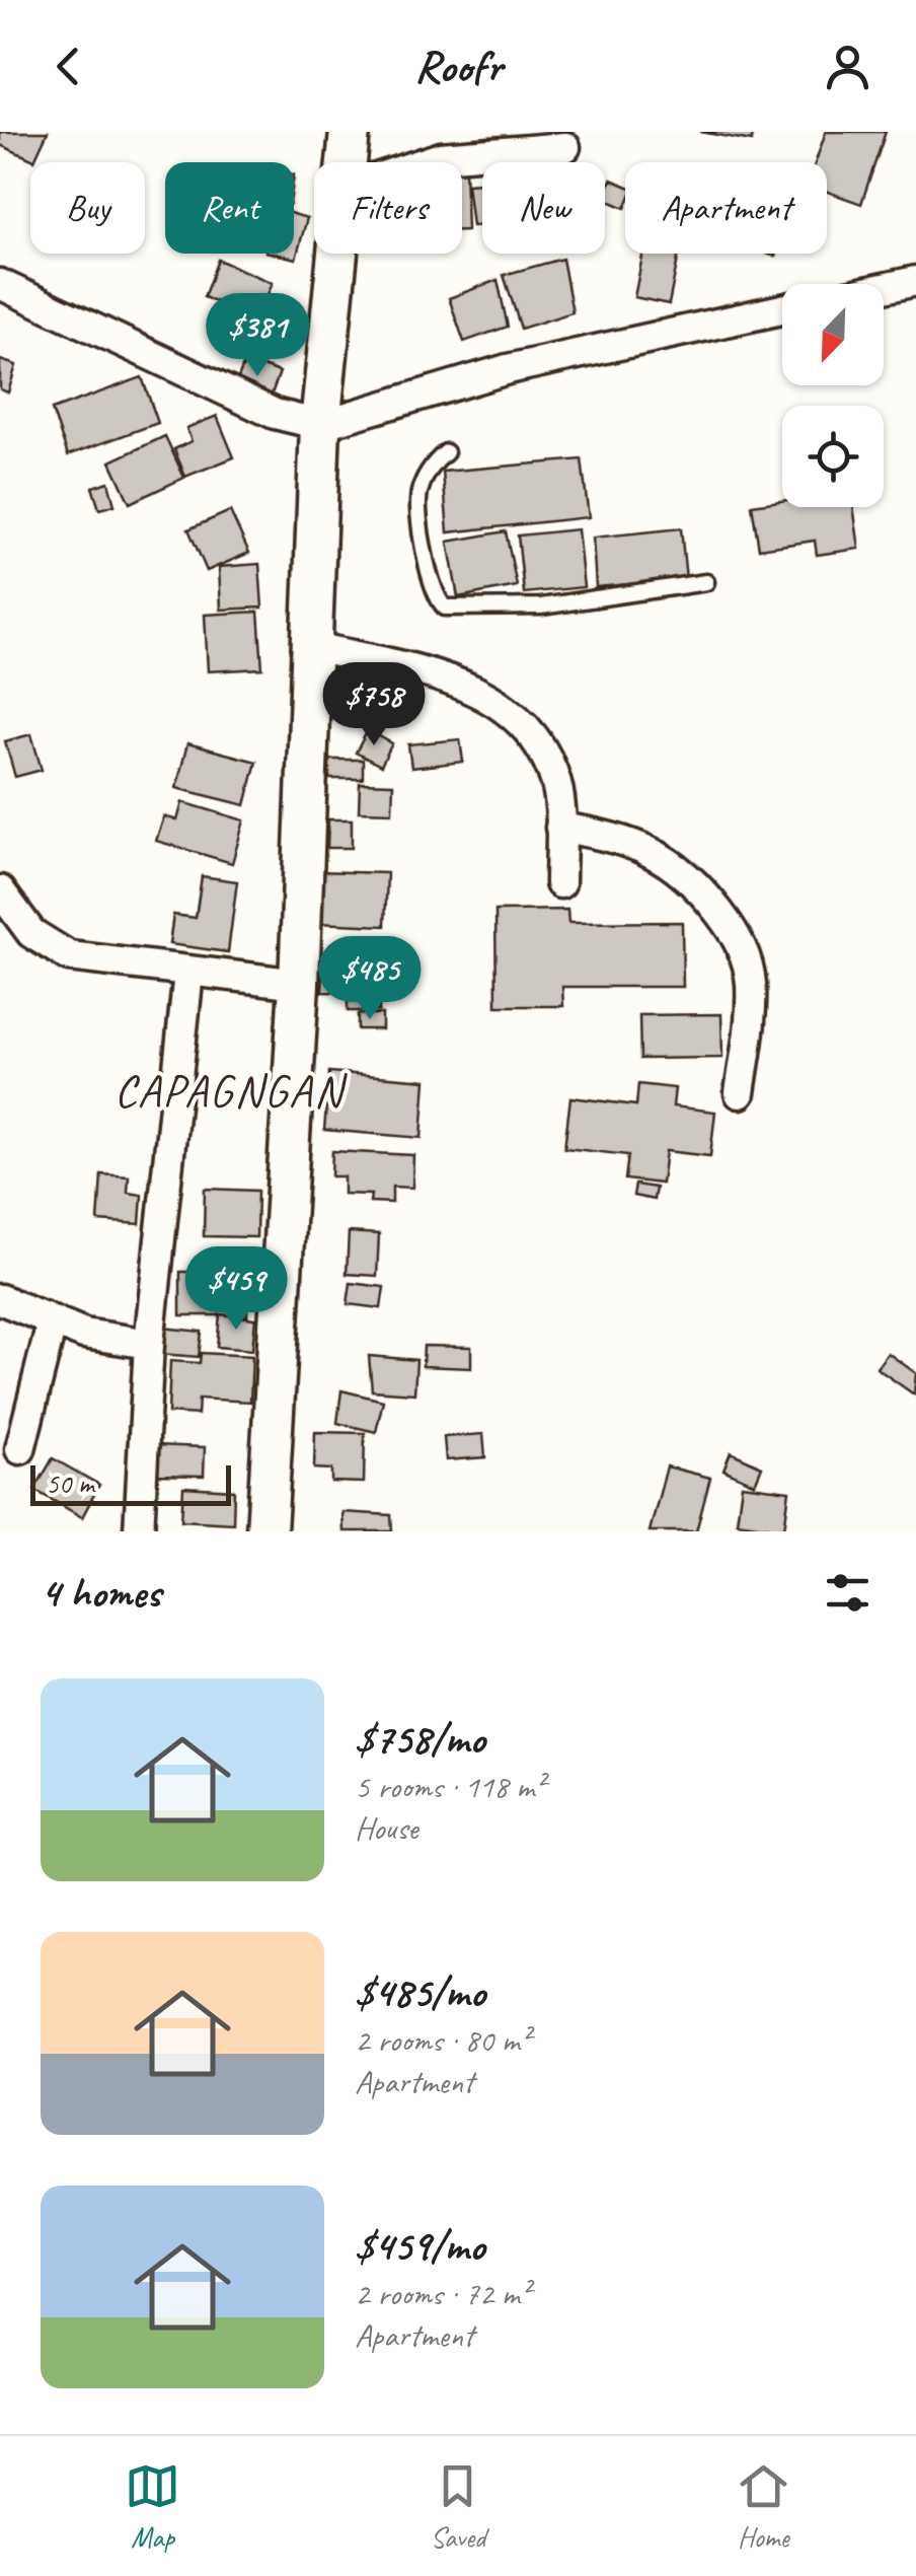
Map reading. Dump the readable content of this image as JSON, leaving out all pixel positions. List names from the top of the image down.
{
  "districts": ["CAPAGNGAN"],
  "scale_bar": "50 m",
  "north": "bottom left",
  "page": {
    "header": "Roofr",
    "chip": [
      "Buy",
      "Rent",
      "Filters",
      "New",
      "Apartment"
    ],
    "price": [
      "$381",
      "$758",
      "$485",
      "$459"
    ],
    "scale": "50 m",
    "heading": "4 homes",
    "list": [
      {
        "name": "$758/mo",
        "note": "5 rooms · 118 m² · House"
      },
      {
        "name": "$485/mo",
        "note": "2 rooms · 80 m² · Apartment"
      },
      {
        "name": "$459/mo",
        "note": "2 rooms · 72 m² · Apartment"
      }
    ],
    "tabs": ["Map", "Saved", "Home"]
  }
}
